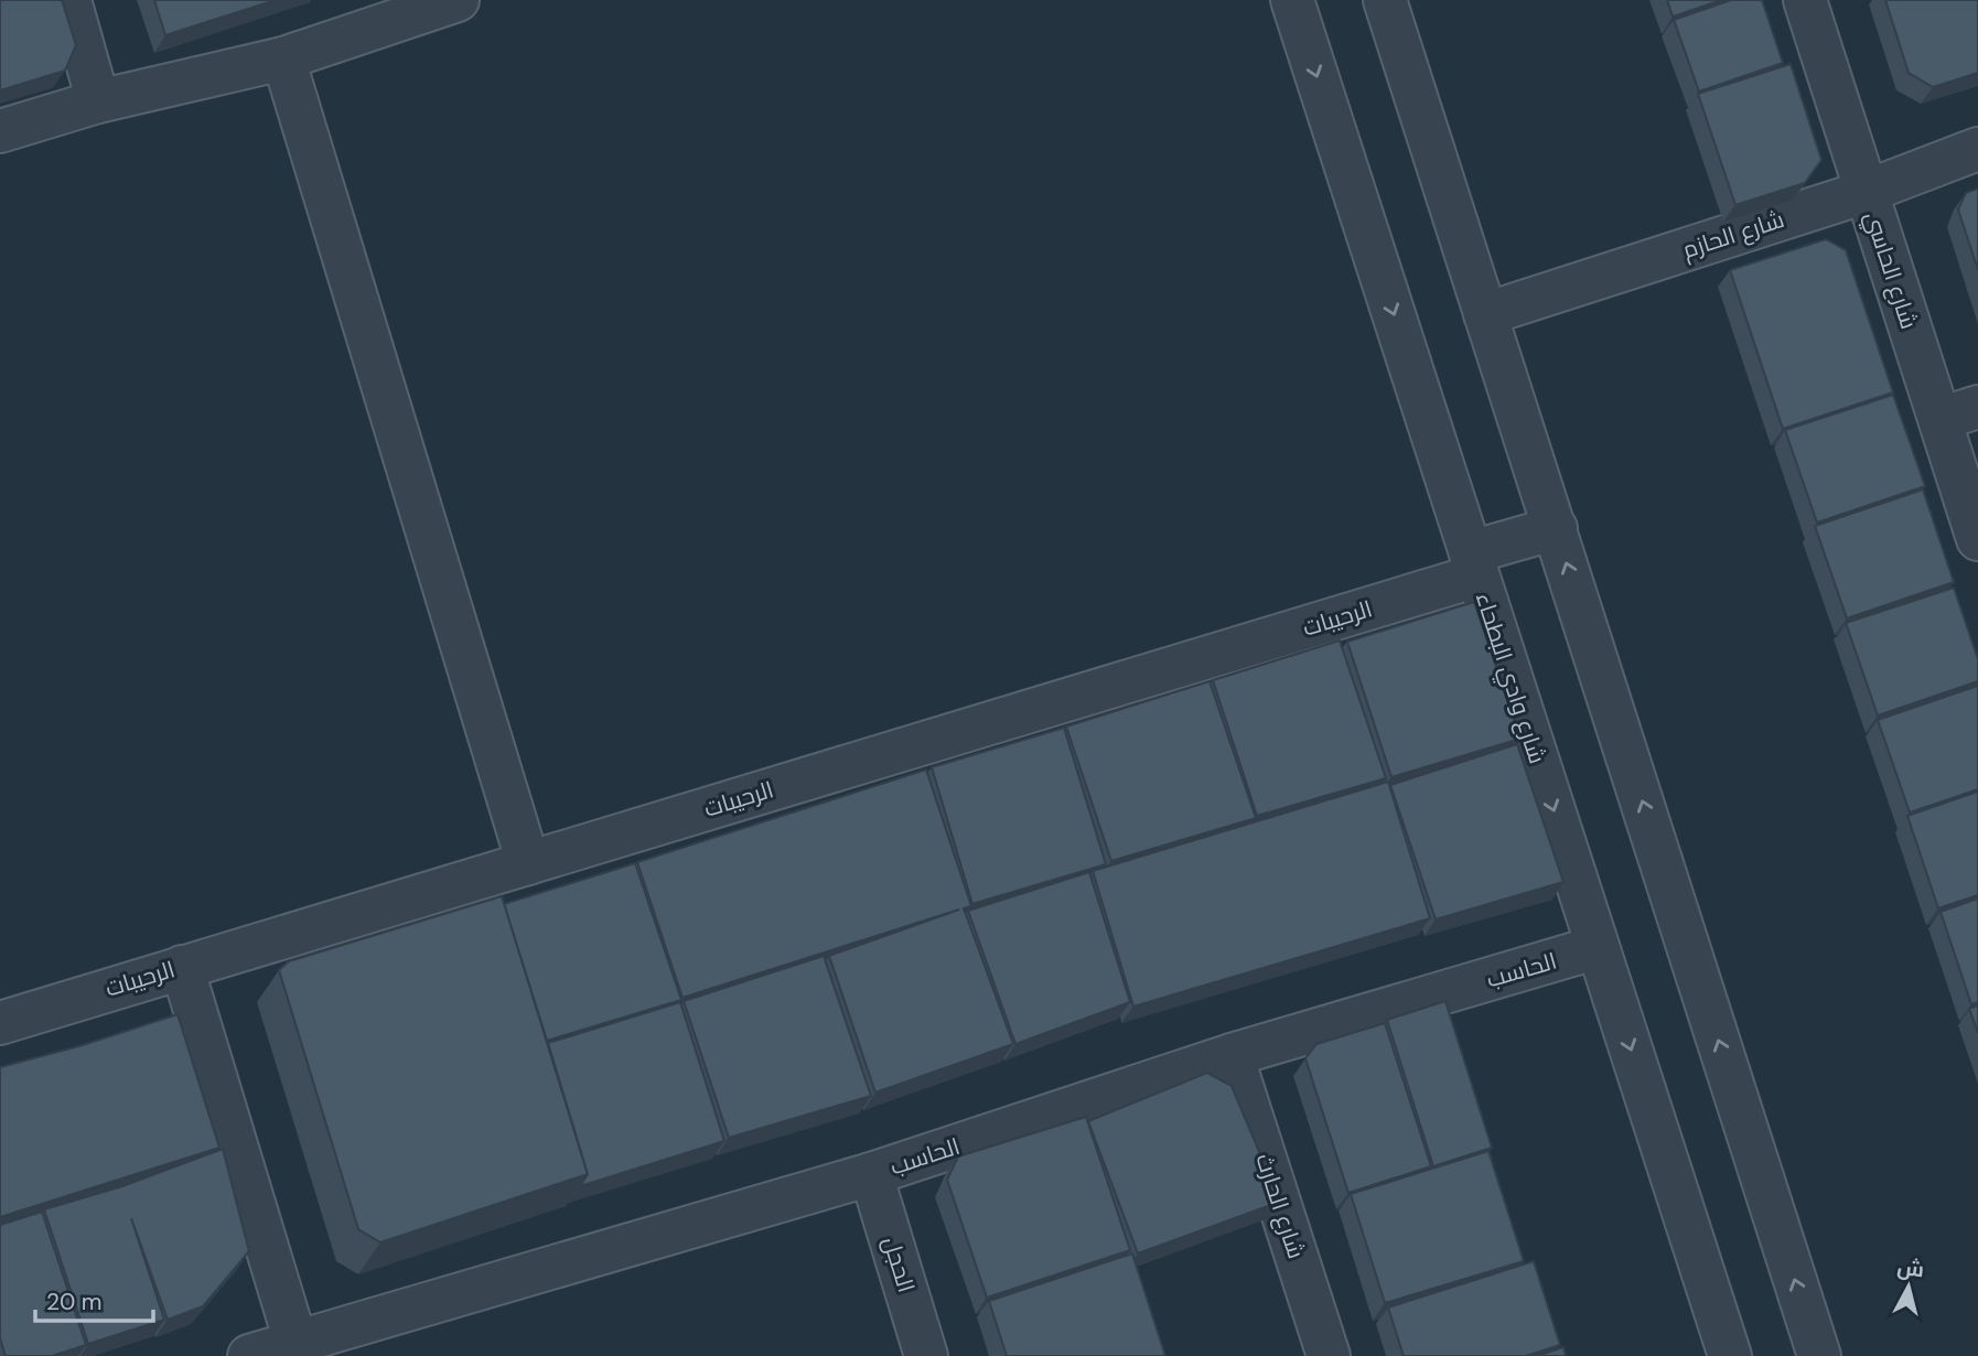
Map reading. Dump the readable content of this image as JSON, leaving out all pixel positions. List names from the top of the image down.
{
  "streets": {
    "street": [
      "شارع الحازم",
      "شارع الحاسي",
      "الرحيبات",
      "شارع وادي البطحاء",
      "الحاسب",
      "شارع الحارث",
      "الحجل"
    ]
  },
  "crossings": [
    ["شارع الحازم", "شارع الحاسي"],
    ["الرحيبات", "شارع وادي البطحاء"],
    ["شارع وادي البطحاء", "الحاسب"],
    ["الحاسب", "شارع الحارث"],
    ["الحاسب", "الحجل"]
  ],
  "scale_bar": "20 m",
  "north": "top"
}
